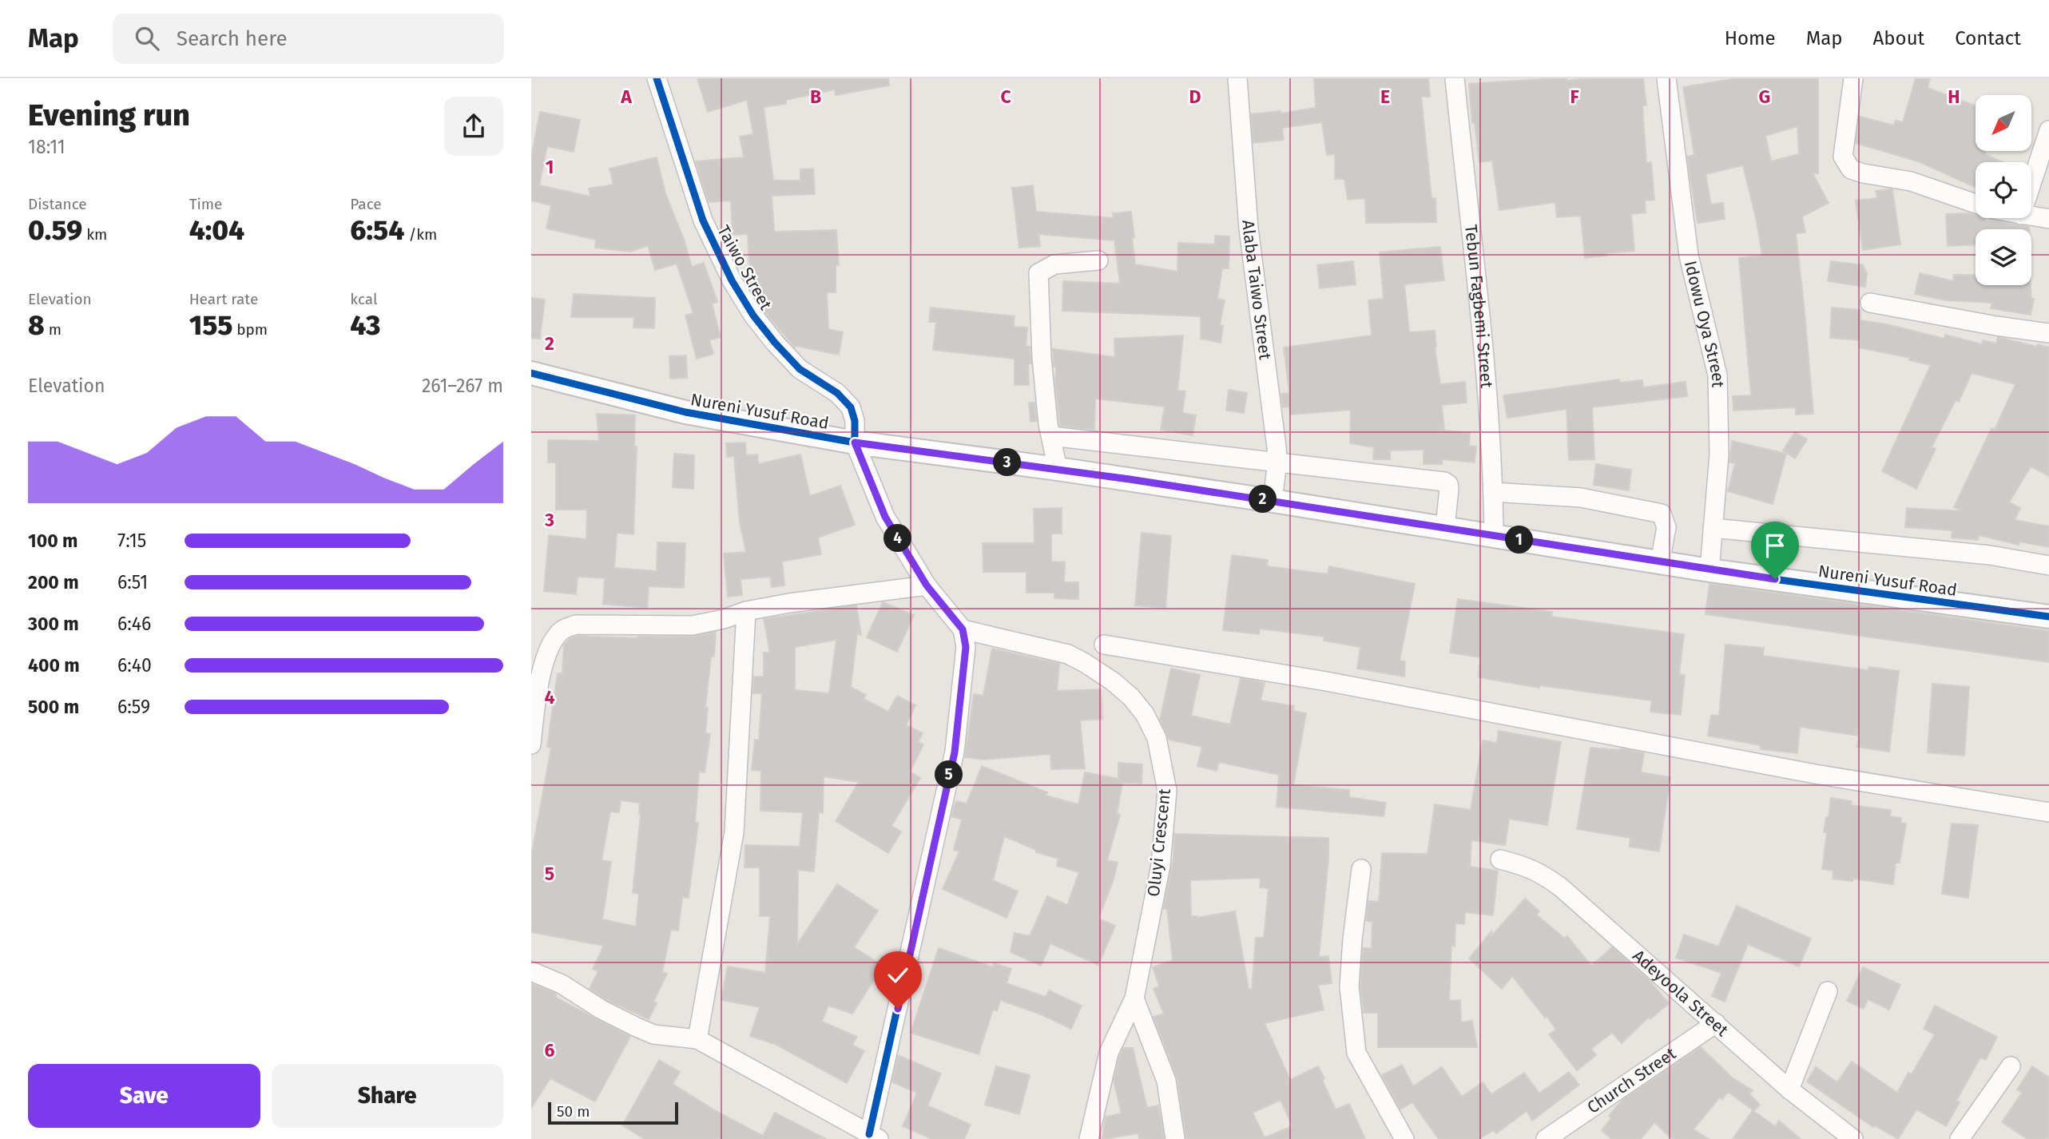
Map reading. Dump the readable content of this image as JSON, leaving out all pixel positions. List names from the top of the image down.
{
  "streets": {
    "street": [
      "Taiwo Street",
      "Alaba Taiwo Street",
      "Tebun Fagbemi Street",
      "Idowu Oya Street",
      "Nureni Yusuf Road",
      "Oluyi Crescent",
      "Adeyoola Street",
      "Church Street"
    ]
  },
  "crossings": [
    ["Taiwo Street", "Nureni Yusuf Road"],
    ["Taiwo Street", "Oluyi Crescent"],
    ["Alaba Taiwo Street", "Nureni Yusuf Road"],
    ["Tebun Fagbemi Street", "Nureni Yusuf Road"],
    ["Idowu Oya Street", "Nureni Yusuf Road"],
    ["Adeyoola Street", "Church Street"]
  ],
  "scale_bar": "50 m",
  "north": "bottom left",
  "page": {
    "header": "Map",
    "search": "Search here",
    "nav": [
      "Home",
      "Map",
      "About",
      "Contact"
    ],
    "heading": ["Evening run", "18:11"],
    "stats": [
      ["Distance", "0.59 km"],
      ["Time", "4:04"],
      ["Pace", "6:54 /km"],
      ["Elevation", "8 m"],
      ["Heart rate", "155 bpm"],
      ["kcal", "43"]
    ],
    "chart": ["Elevation", "261–267 m"],
    "pins": [
      "3",
      "2",
      "4",
      "1",
      "5"
    ],
    "list": [
      {
        "name": "100 m",
        "note": "7:15"
      },
      {
        "name": "200 m",
        "note": "6:51"
      },
      {
        "name": "300 m",
        "note": "6:46"
      },
      {
        "name": "400 m",
        "note": "6:40"
      },
      {
        "name": "500 m",
        "note": "6:59"
      }
    ],
    "buttons": ["Save", "Share"],
    "scale": "50 m"
  },
  "grid": {
    "columns": [
      "A",
      "B",
      "C",
      "D",
      "E",
      "F",
      "G",
      "H"
    ],
    "rows": [
      "1",
      "2",
      "3",
      "4",
      "5",
      "6"
    ]
  }
}
